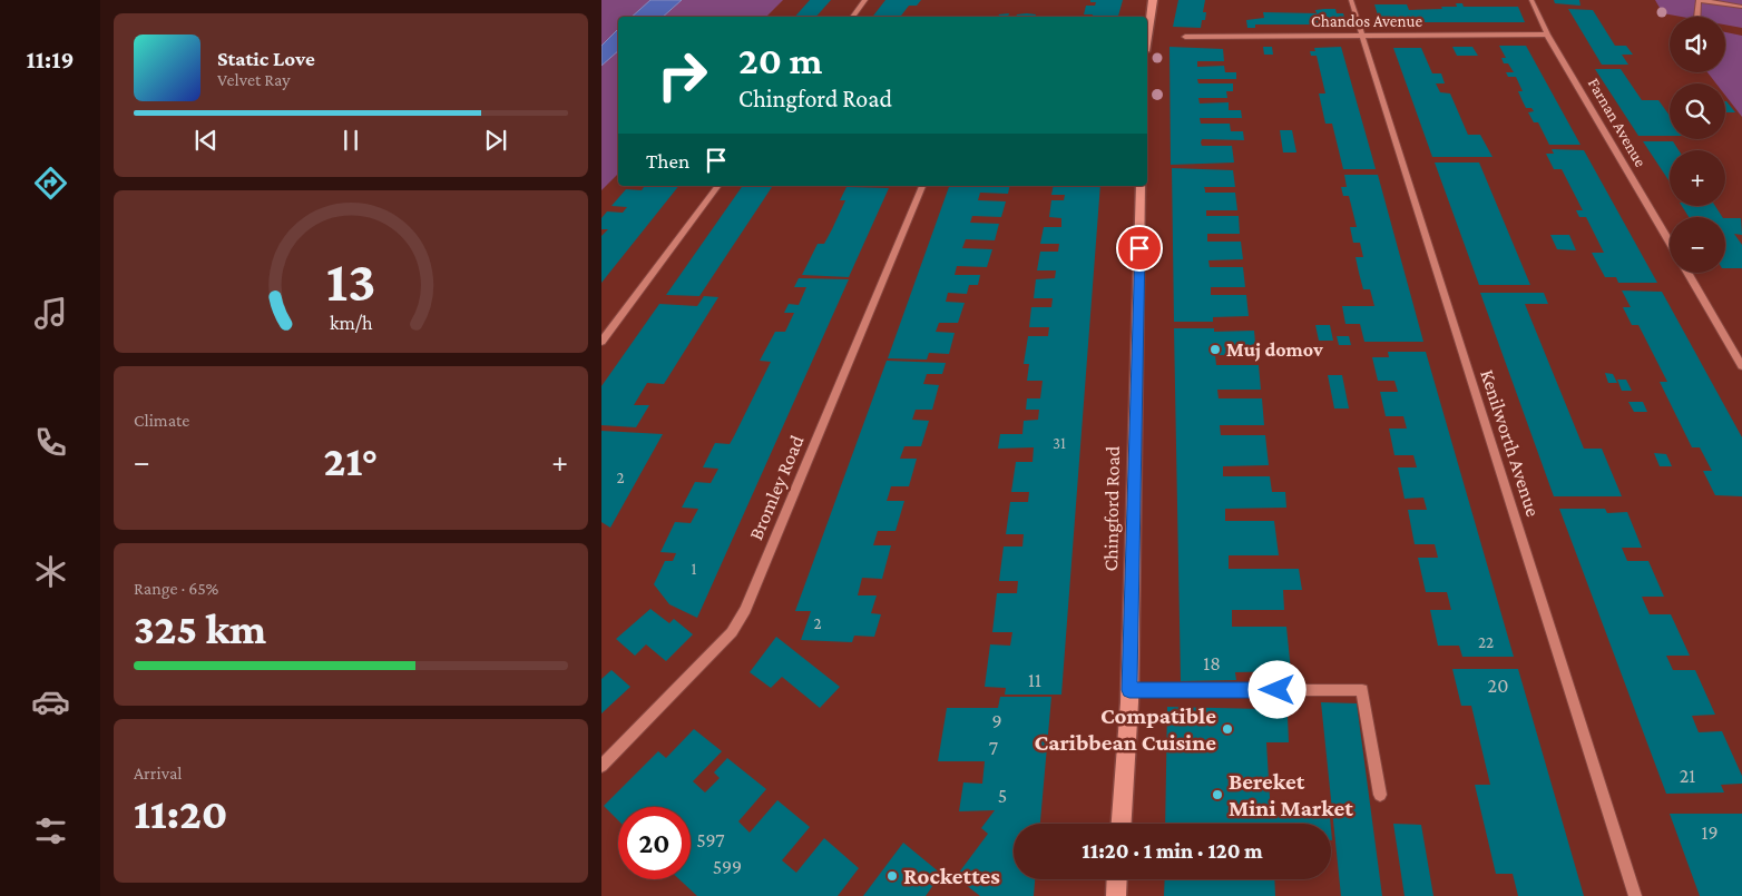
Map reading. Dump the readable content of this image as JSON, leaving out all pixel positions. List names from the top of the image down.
{
  "streets": {
    "main road": ["Chingford Road"],
    "street": [
      "Chandos Avenue",
      "Farnan Avenue",
      "Kenilworth Avenue",
      "Bromley Road"
    ]
  },
  "crossings": [
    ["Chandos Avenue", "Farnan Avenue"],
    ["Chandos Avenue", "Kenilworth Avenue"]
  ],
  "places": [
    "Muj domov",
    "Compatible Caribbean Cuisine",
    "Bereket Mini Market",
    "Rockettes"
  ],
  "house_numbers": [
    "31",
    "2",
    "1",
    "2",
    "22",
    "18",
    "11",
    "20",
    "9",
    "7",
    "21",
    "5",
    "19",
    "597",
    "599"
  ],
  "page": {
    "tabs": "11:19",
    "map_buttons": ["+", "−"],
    "turn": ["20 m", "Chingford Road"],
    "song": ["Static Love", "Velvet Ray"],
    "then": "Then",
    "tile": [
      "Climate",
      ["Range · 65%", "325 km"],
      ["Arrival", "11:20"]
    ],
    "heat": ["−", "21°", "+"],
    "limit": "20",
    "trip": "11:20 · 1 min · 120 m",
    "gauge": ["13", "km/h"]
  }
}
